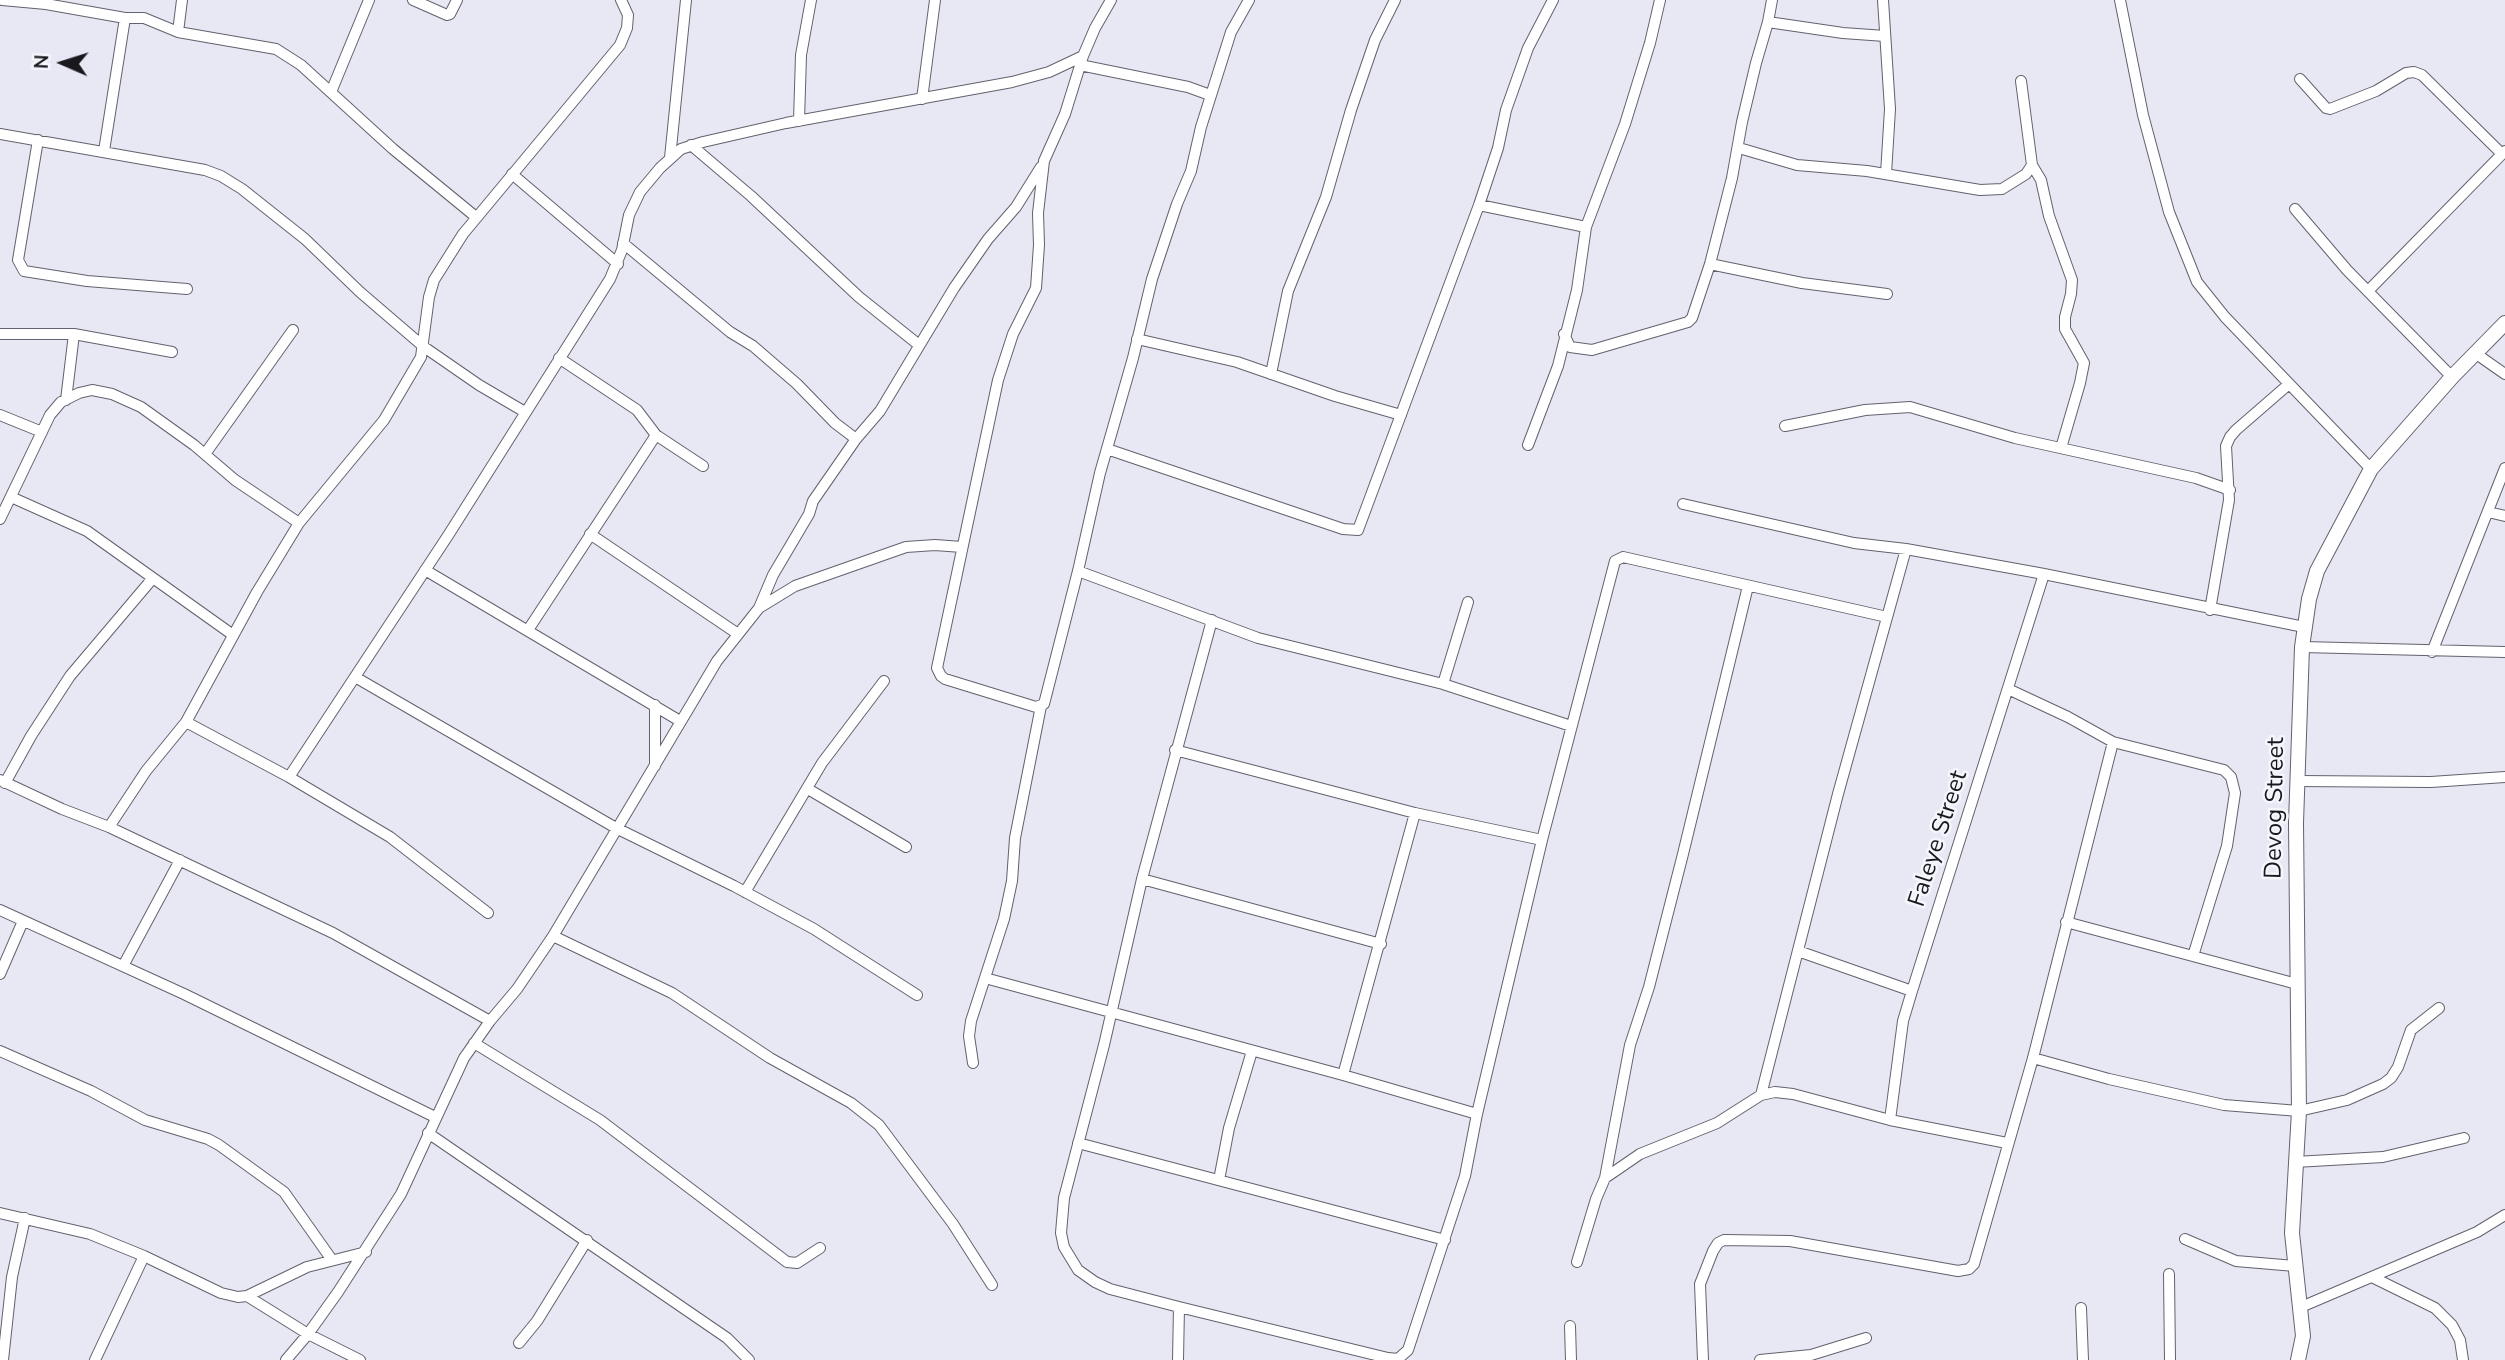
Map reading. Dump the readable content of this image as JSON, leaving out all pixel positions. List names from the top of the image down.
{
  "streets": {
    "street": ["Devog Street", "Faleye Street"]
  },
  "north": "left"
}
